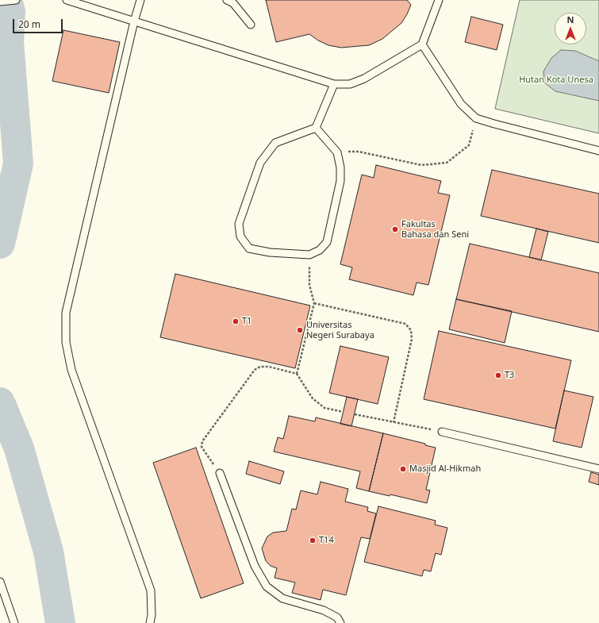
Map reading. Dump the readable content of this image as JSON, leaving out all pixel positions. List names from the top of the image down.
{
  "parks": ["Hutan Kota Unesa"],
  "places": [
    "Fakultas Bahasa dan Seni",
    "T1",
    "Universitas Negeri Surabaya",
    "T3",
    "Masjid Al-Hikmah",
    "T14"
  ],
  "scale_bar": "20 m",
  "north": "top"
}
